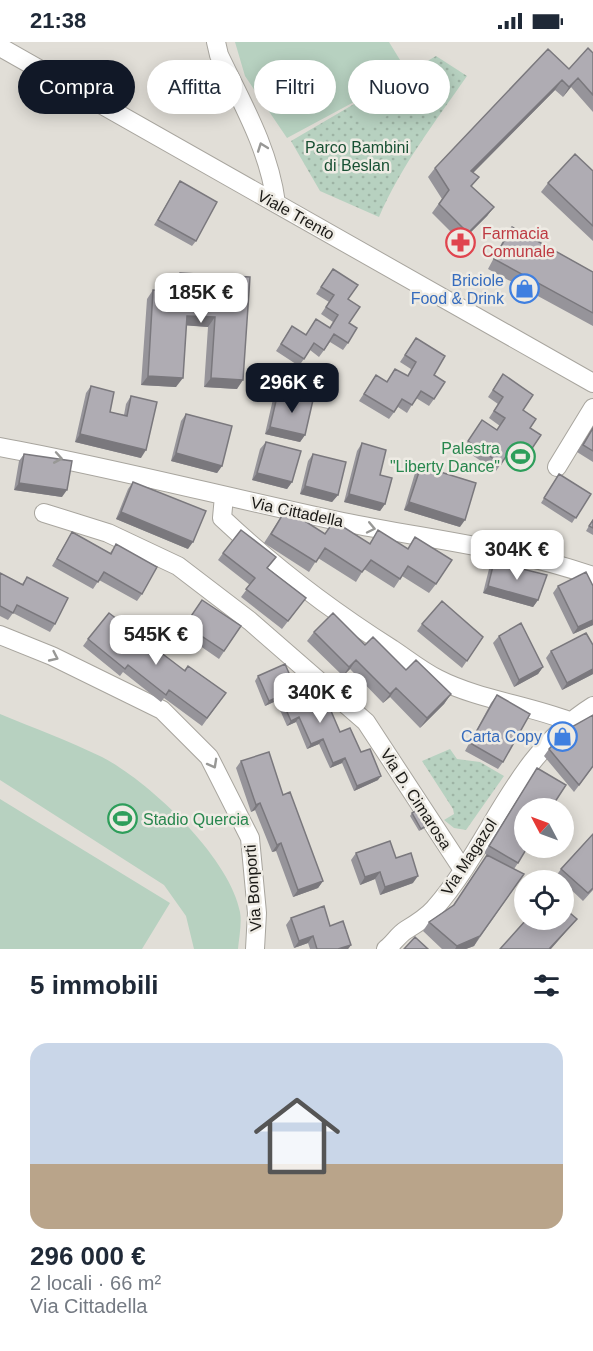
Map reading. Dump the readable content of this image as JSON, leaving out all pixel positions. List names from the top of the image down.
{
  "streets": {
    "street": [
      "Viale Trento",
      "Via Cittadella",
      "Via D. Cimarosa",
      "Via Magazol",
      "Via Bonporti"
    ]
  },
  "crossings": [
    ["Via D. Cimarosa", "Via Magazol"]
  ],
  "one_way": ["Via Cittadella", "Via Bonporti"],
  "parks": ["Parco Bambini di Beslan"],
  "places": {
    "pharmacy": ["Farmacia Comunale"],
    "shop": ["Briciole Food & Drink", "Carta Copy"],
    "sports": ["Palestra \"Liberty Dance\"", "Stadio Quercia"]
  },
  "north": "top left",
  "page": {
    "status": "21:38",
    "chip": [
      "Compra",
      "Affitta",
      "Filtri",
      "Nuovo"
    ],
    "price": [
      "185K €",
      "296K €",
      "304K €",
      "545K €",
      "340K €"
    ],
    "heading": "5 immobili",
    "list": [
      {
        "name": "296 000 €",
        "note": "2 locali · 66 m² · Via Cittadella"
      }
    ]
  }
}
